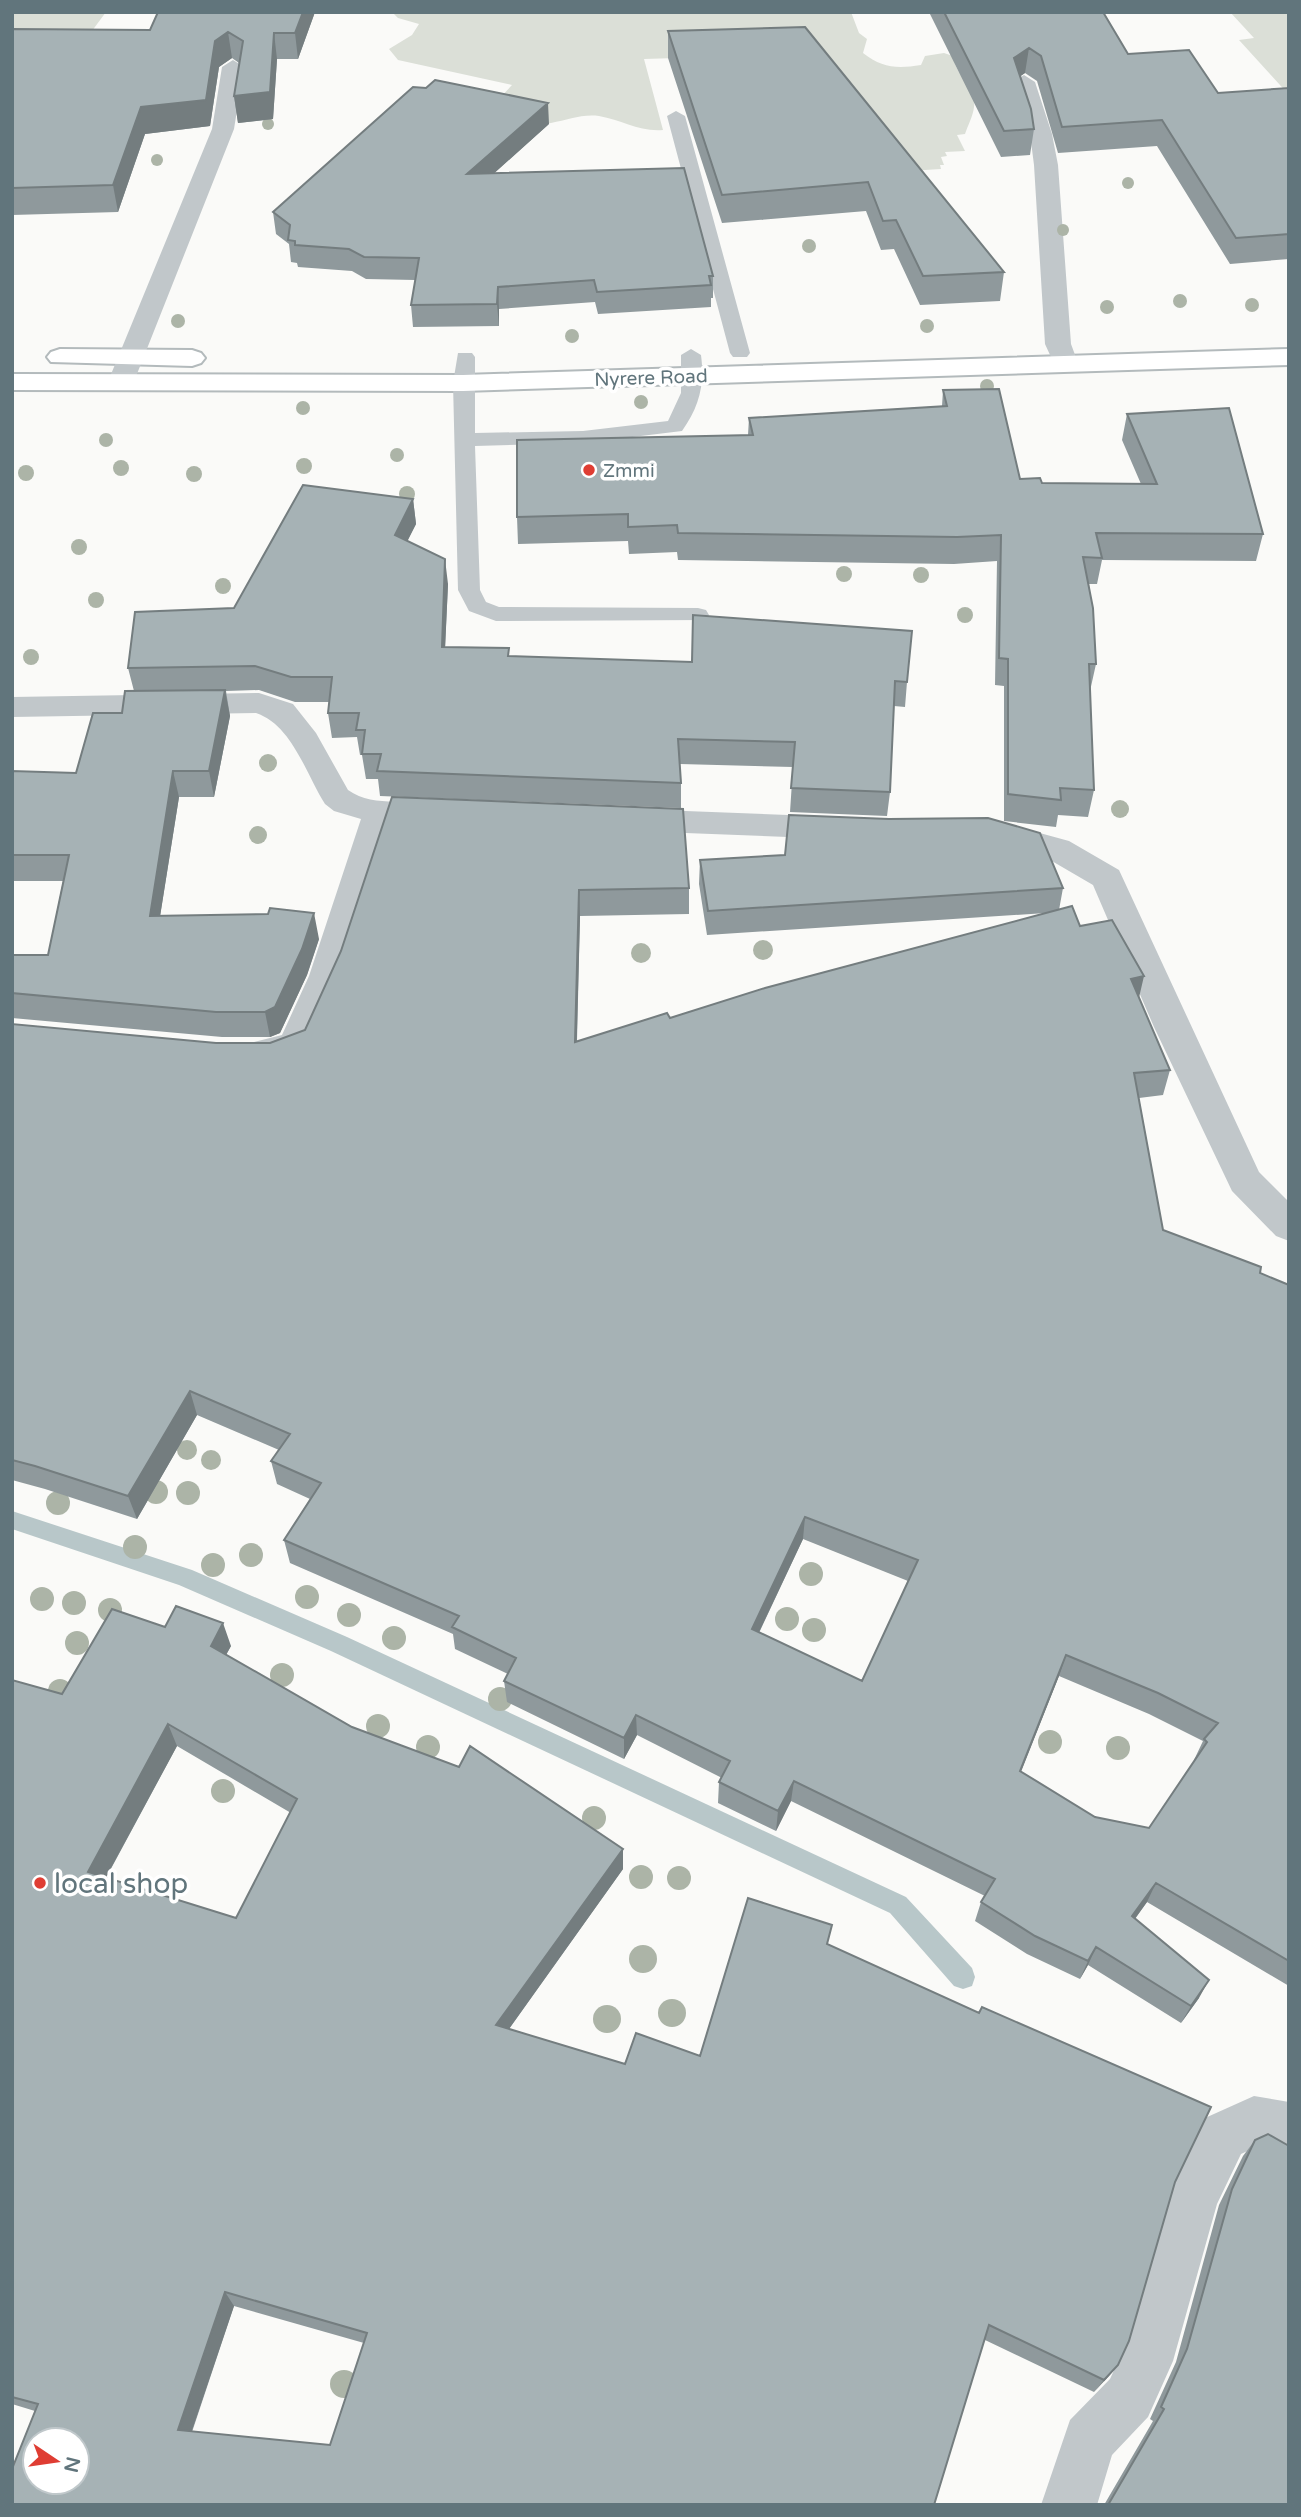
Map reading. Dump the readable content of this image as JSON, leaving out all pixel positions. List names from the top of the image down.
{
  "streets": {
    "main road": ["Nyrere Road"]
  },
  "places": ["Zmmi", "local shop"],
  "north": "right"
}
